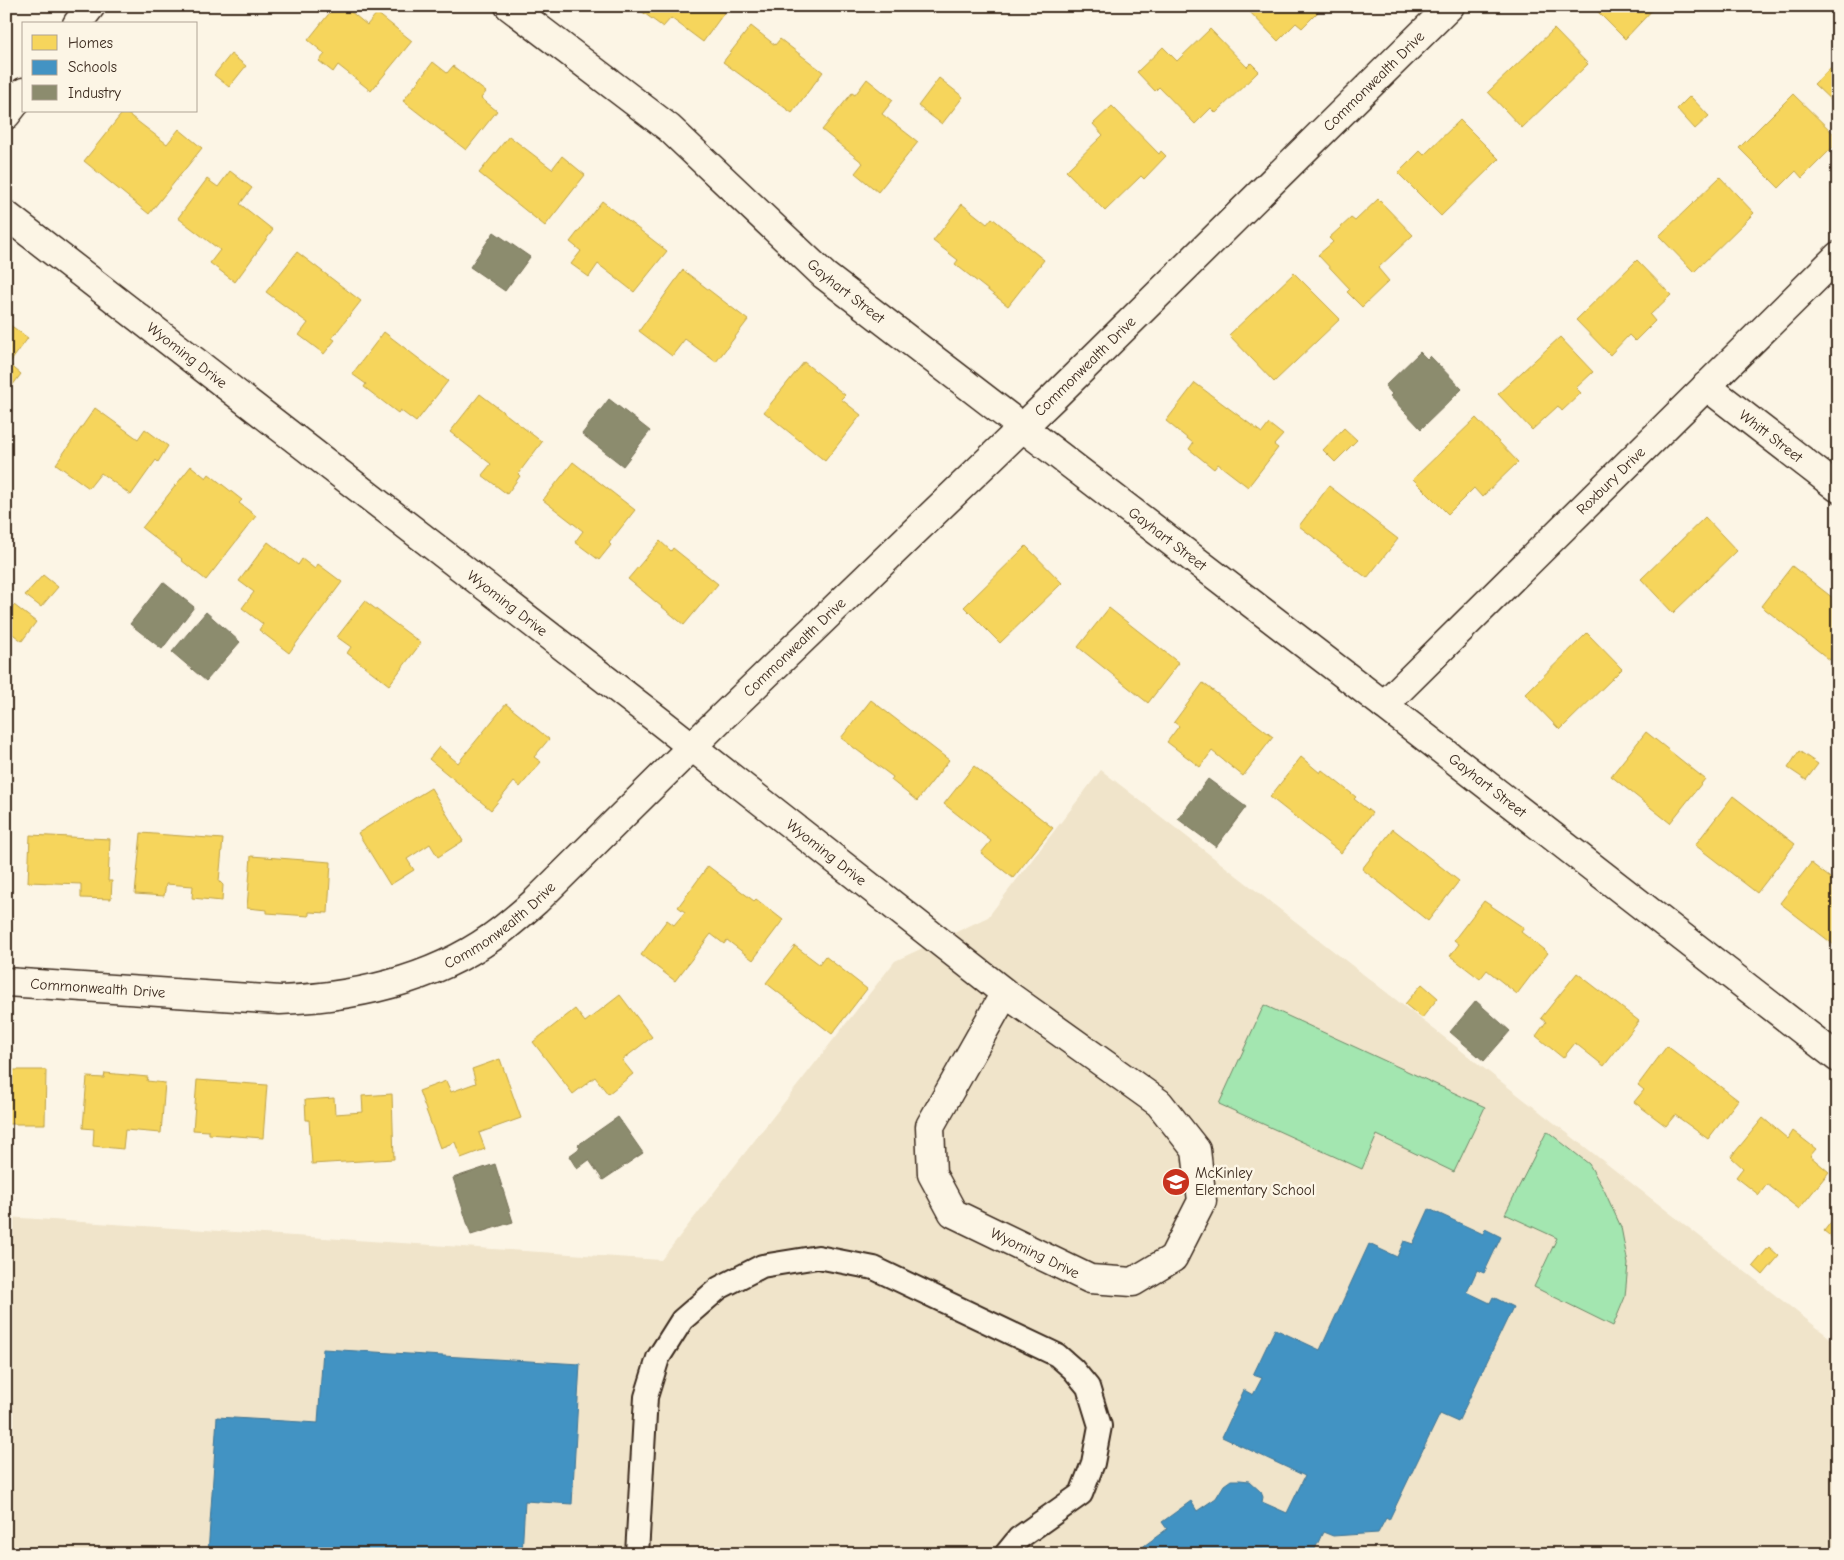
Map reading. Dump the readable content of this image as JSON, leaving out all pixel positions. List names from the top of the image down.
{
  "streets": {
    "street": [
      "Commonwealth Drive",
      "Gayhart Street",
      "Wyoming Drive",
      "Whitt Street",
      "Roxbury Drive"
    ]
  },
  "crossings": [
    ["Commonwealth Drive", "Gayhart Street"],
    ["Commonwealth Drive", "Wyoming Drive"],
    ["Gayhart Street", "Roxbury Drive"],
    ["Whitt Street", "Roxbury Drive"]
  ],
  "places": {
    "school or university": ["McKinley Elementary School"]
  },
  "legend": ["Homes", "Schools", "Industry"]
}
